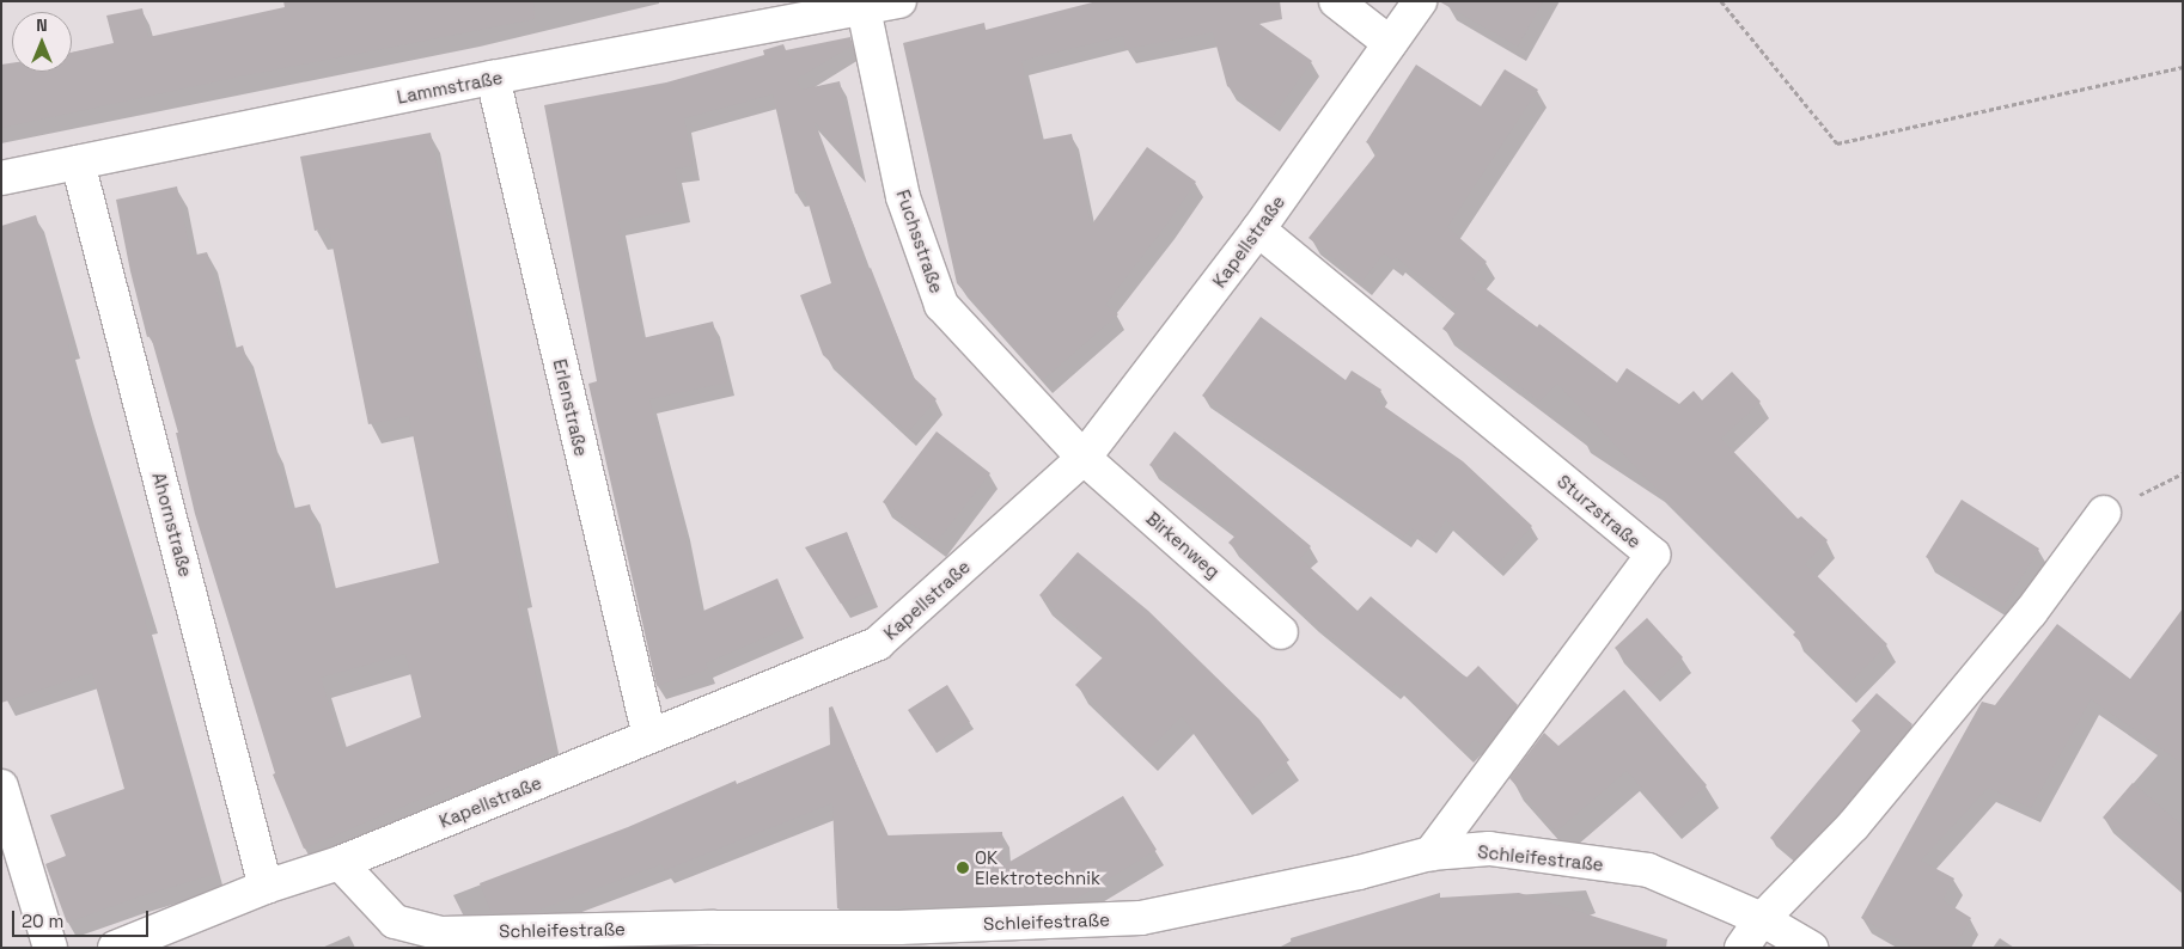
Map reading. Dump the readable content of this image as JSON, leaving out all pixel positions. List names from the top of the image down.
{
  "streets": {
    "street": [
      "Lammstraße",
      "Fuchsstraße",
      "Kapellstraße",
      "Erlenstraße",
      "Sturzstraße",
      "Ahornstraße",
      "Birkenweg",
      "Schleifestraße"
    ]
  },
  "crossings": [
    ["Lammstraße", "Fuchsstraße"],
    ["Lammstraße", "Erlenstraße"],
    ["Lammstraße", "Ahornstraße"],
    ["Fuchsstraße", "Kapellstraße"],
    ["Fuchsstraße", "Birkenweg"],
    ["Kapellstraße", "Erlenstraße"],
    ["Kapellstraße", "Sturzstraße"],
    ["Kapellstraße", "Ahornstraße"],
    ["Kapellstraße", "Birkenweg"],
    ["Kapellstraße", "Schleifestraße"],
    ["Sturzstraße", "Schleifestraße"]
  ],
  "places": ["OK Elektrotechnik"],
  "scale_bar": "20 m",
  "north": "top"
}
